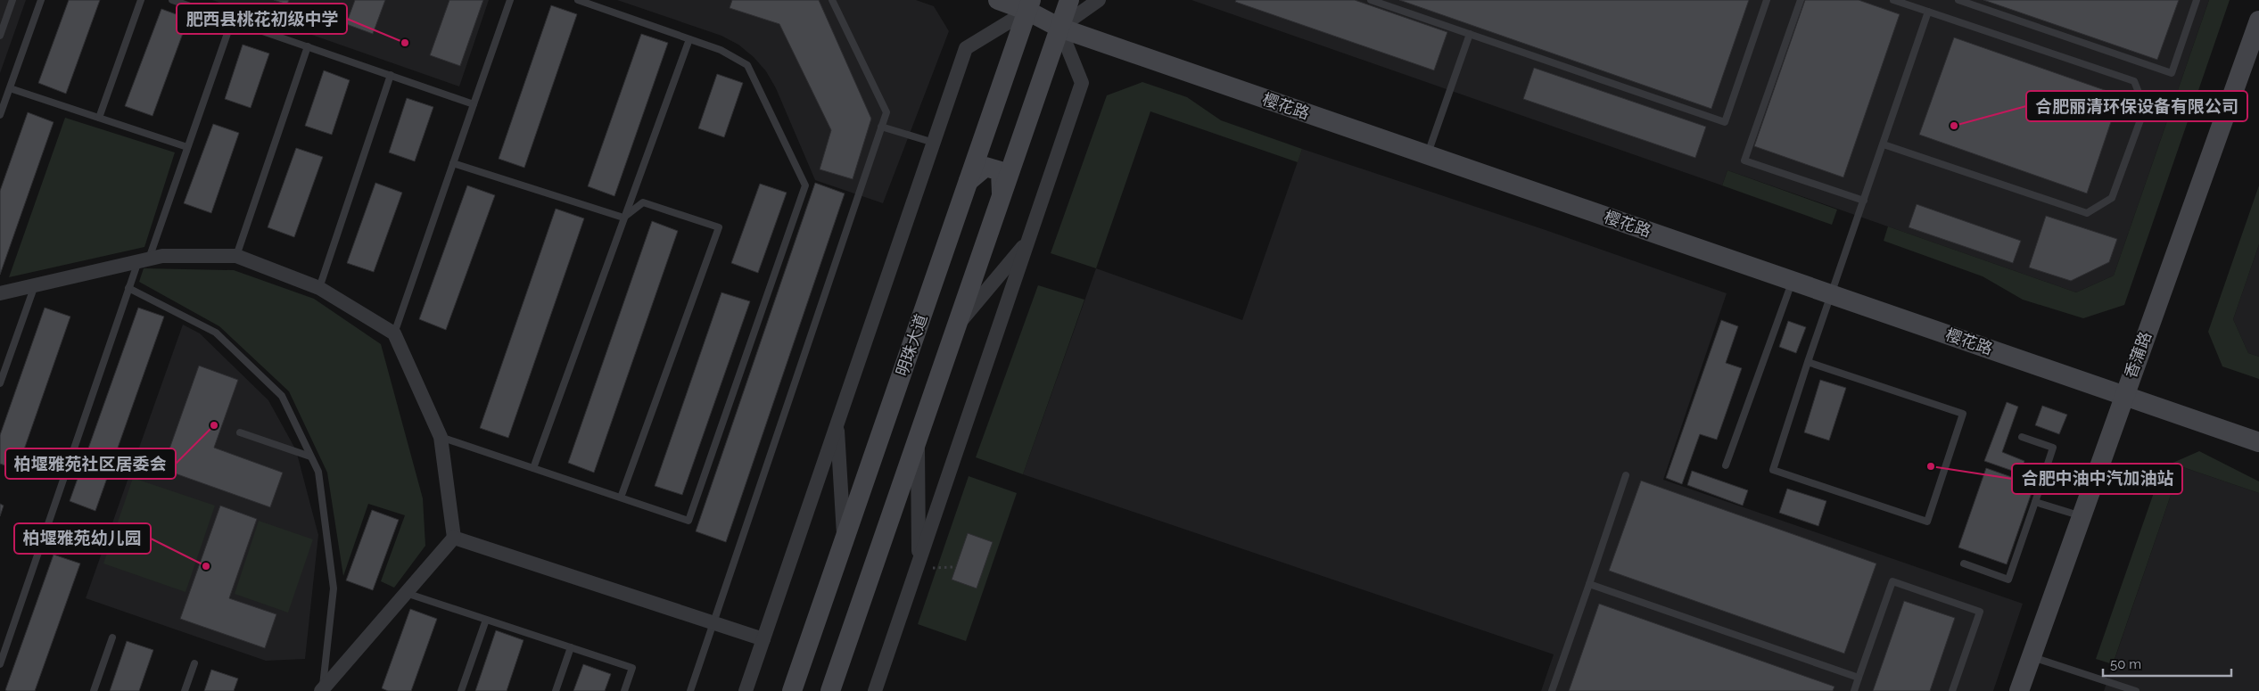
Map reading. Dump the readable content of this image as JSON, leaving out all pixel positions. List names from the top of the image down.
{
  "streets": {
    "street": ["樱花路", "明珠大道", "香蒲路"]
  },
  "crossings": [
    ["樱花路", "明珠大道"],
    ["樱花路", "香蒲路"]
  ],
  "places": [
    "肥西县桃花初级中学",
    "合肥丽清环保设备有限公司",
    "柏堰雅苑社区居委会",
    "合肥中油中汽加油站",
    "柏堰雅苑幼儿园"
  ],
  "scale_bar": "50 m"
}
